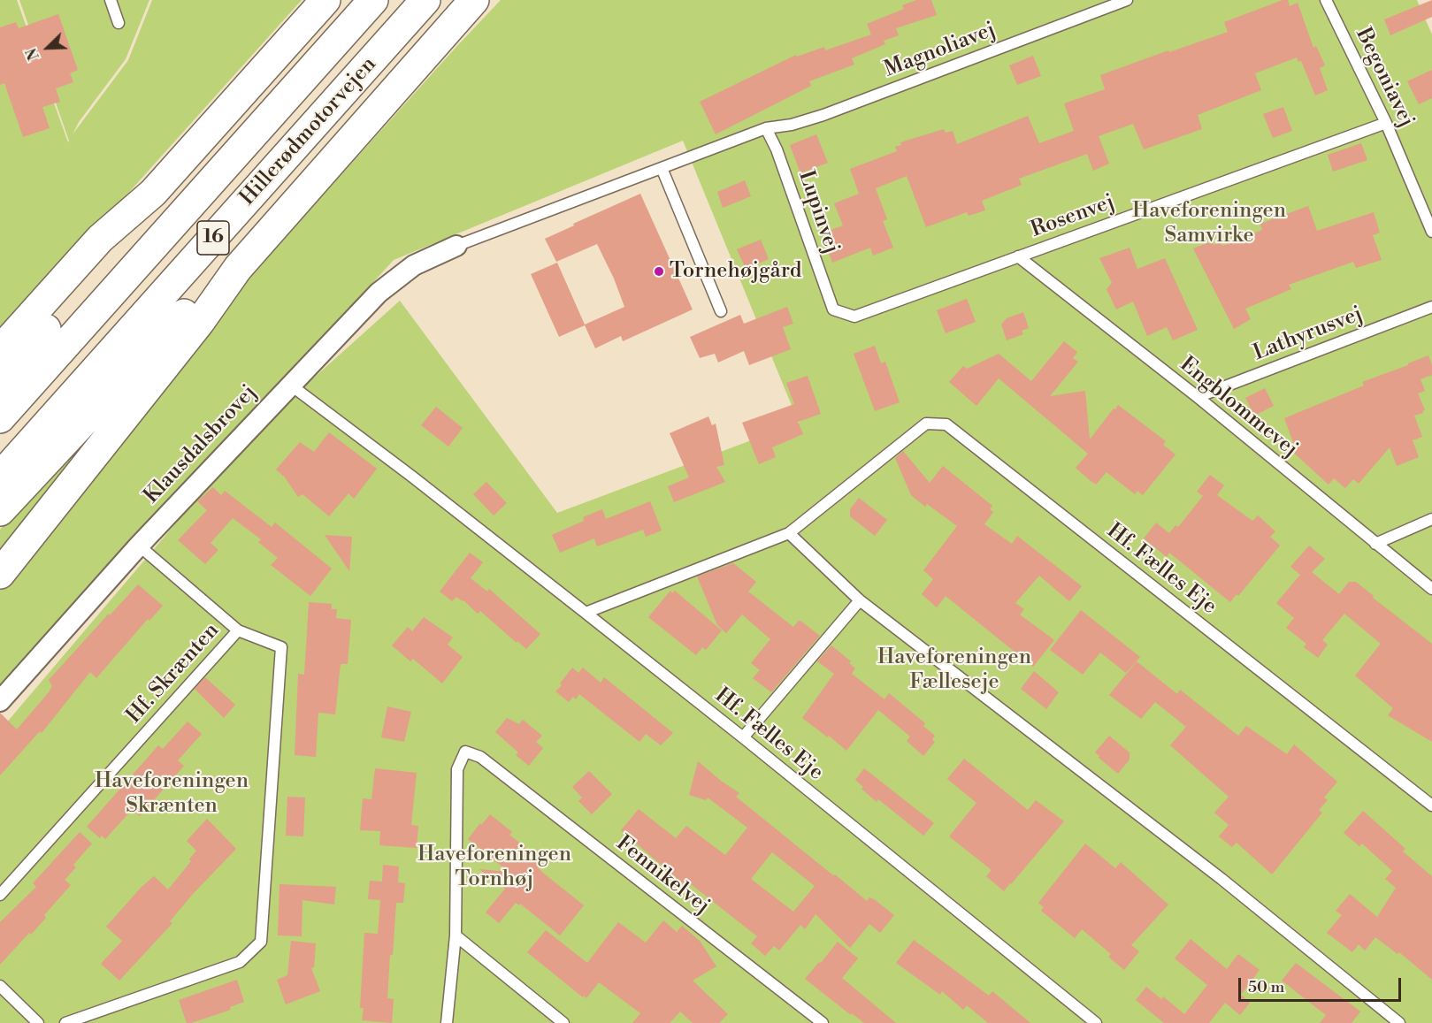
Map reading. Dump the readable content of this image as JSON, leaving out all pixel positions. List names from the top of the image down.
{
  "streets": {
    "highway": ["Hillerødmotorvejen", "16"],
    "street": ["Klausdalsbrovej"],
    "lane": [
      "Magnoliavej",
      "Begoniavej",
      "Lupinvej",
      "Rosenvej",
      "Lathyrusvej",
      "Engblommevej",
      "Hf. Fælles Eje",
      "Hf. Skrænten",
      "Fennikelvej"
    ]
  },
  "crossings": [
    ["Magnoliavej", "Lupinvej"],
    ["Magnoliavej", "Klausdalsbrovej"],
    ["Begoniavej", "Rosenvej"],
    ["Lupinvej", "Rosenvej"],
    ["Rosenvej", "Engblommevej"],
    ["Lathyrusvej", "Engblommevej"]
  ],
  "parks": [
    "Haveforeningen Samvirke",
    "Haveforeningen Fælleseje",
    "Haveforeningen Skrænten",
    "Haveforeningen Tornhøj"
  ],
  "places": ["Tornehøjgård"],
  "scale_bar": "50 m",
  "north": "bottom left"
}
